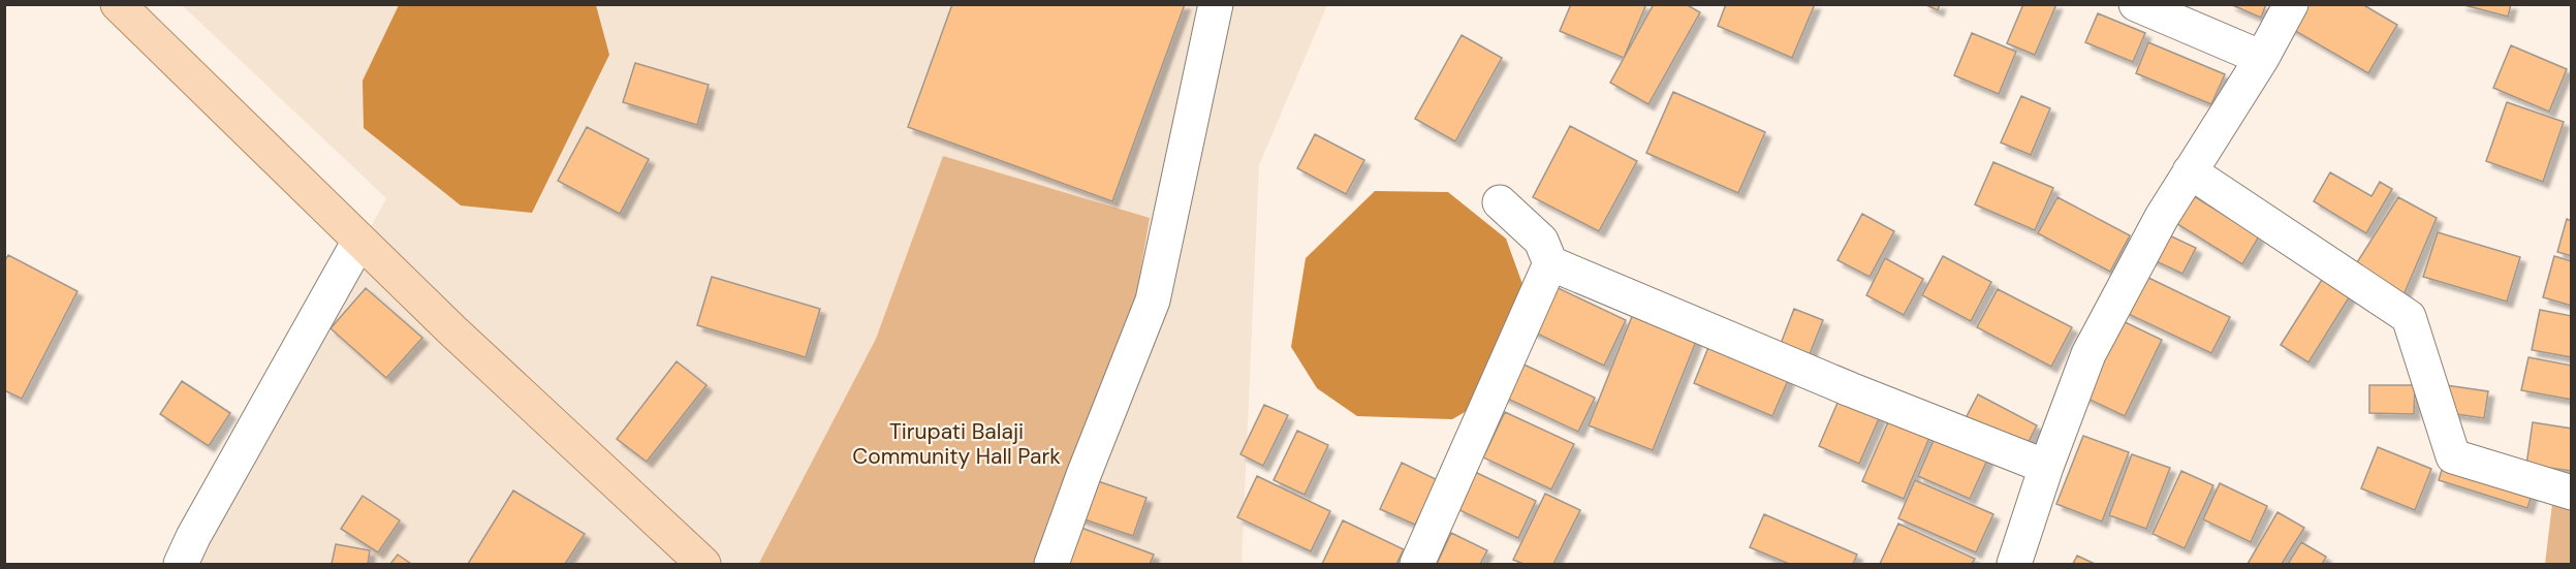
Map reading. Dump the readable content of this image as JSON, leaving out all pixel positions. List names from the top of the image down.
{
  "parks": ["Tirupati Balaji Community Hall Park"]
}
